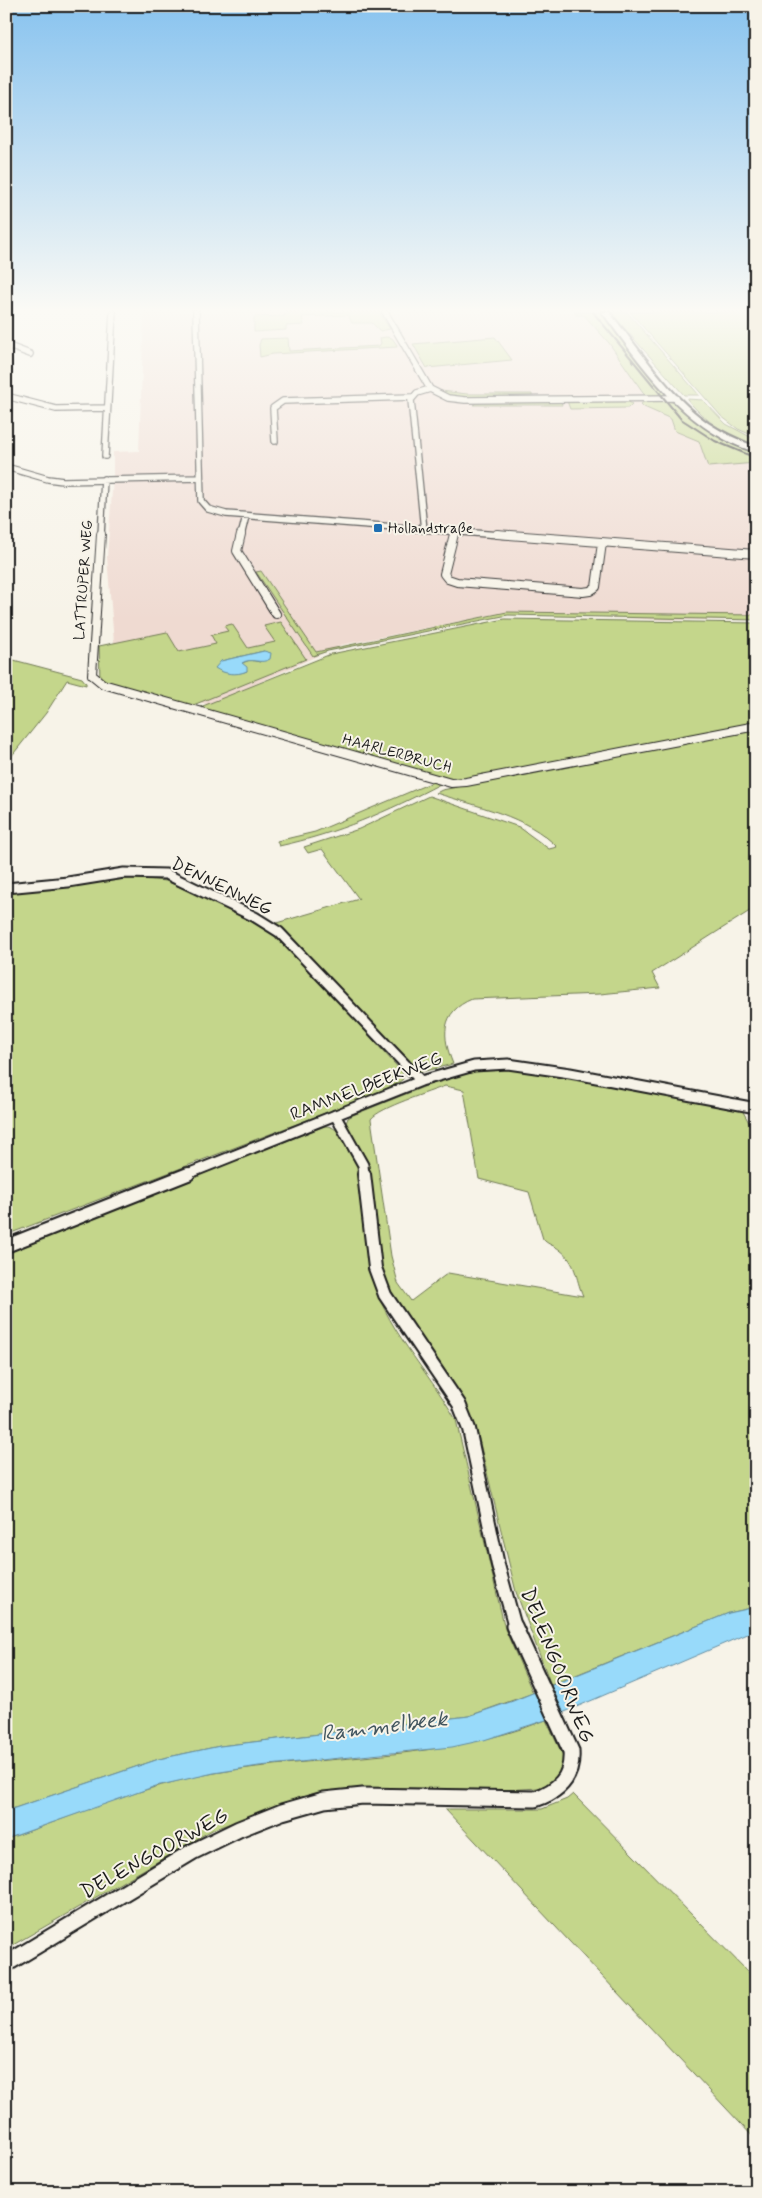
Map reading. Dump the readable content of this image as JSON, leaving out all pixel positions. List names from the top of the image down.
{
  "streets": {
    "street": [
      "LATTRUPER WEG",
      "HAARLERBRUCH",
      "DENNENWEG",
      "RAMMELBEEKWEG",
      "DELENGOORWEG"
    ]
  },
  "crossings": [
    ["LATTRUPER WEG", "HAARLERBRUCH"],
    ["DENNENWEG", "RAMMELBEEKWEG"],
    ["RAMMELBEEKWEG", "DELENGOORWEG"]
  ],
  "water": ["Rammelbeek"],
  "places": {
    "transit": ["Hollandstraße"]
  }
}
